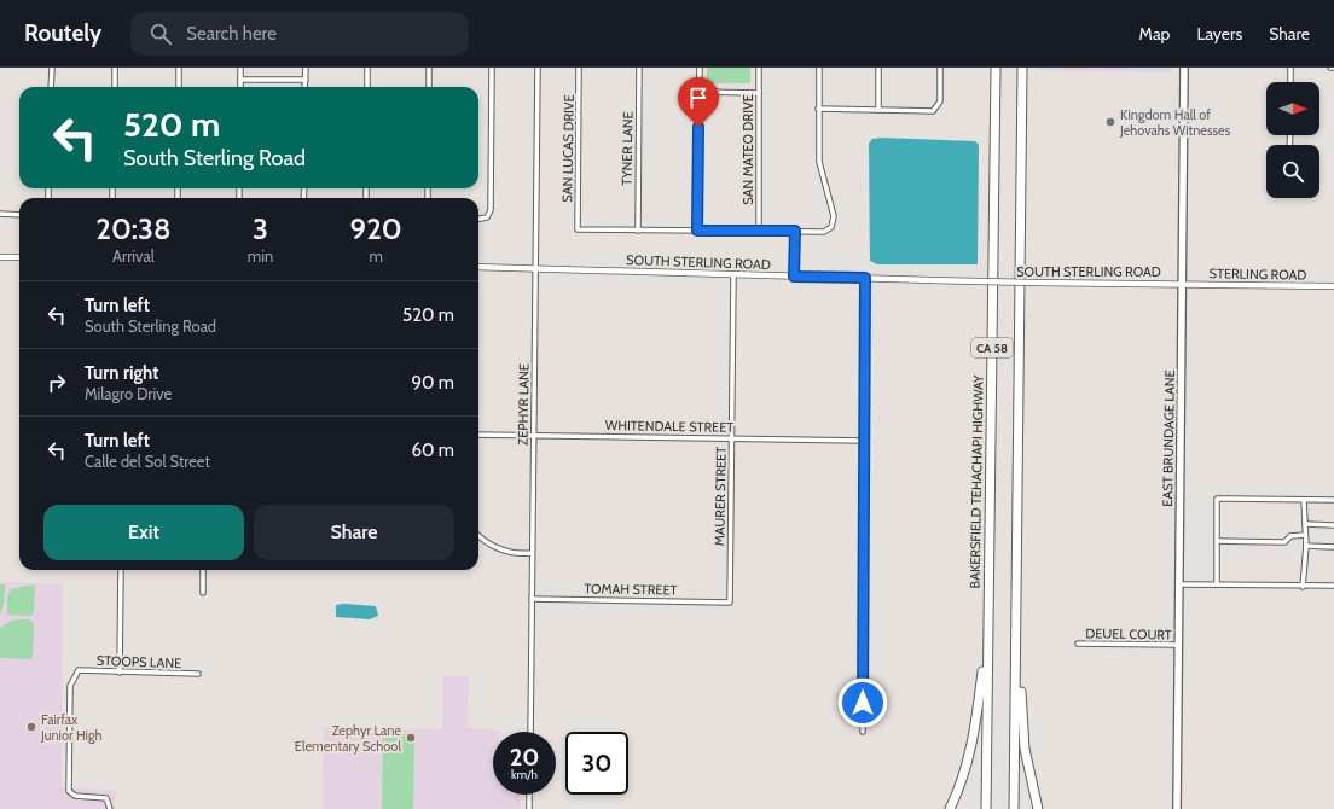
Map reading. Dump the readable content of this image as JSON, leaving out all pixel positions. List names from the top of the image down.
{
  "streets": {
    "highway": ["CA 58", "BAKERSFIELD TEHACHAPI HIGHWAY"],
    "main road": ["EAST BRUNDAGE LANE"],
    "street": [
      "SAN LUCAS DRIVE",
      "TYNER LANE",
      "SAN MATEO DRIVE",
      "SOUTH STERLING ROAD",
      "STERLING ROAD",
      "ZEPHYR LANE",
      "WHITENDALE STREET",
      "MAURER STREET",
      "TOMAH STREET",
      "DEUEL COURT",
      "STOOPS LANE"
    ]
  },
  "crossings": [
    ["SAN LUCAS DRIVE", "TYNER LANE"],
    ["SOUTH STERLING ROAD", "STERLING ROAD"],
    ["SOUTH STERLING ROAD", "ZEPHYR LANE"],
    ["SOUTH STERLING ROAD", "EAST BRUNDAGE LANE"],
    ["SOUTH STERLING ROAD", "MAURER STREET"],
    ["STERLING ROAD", "EAST BRUNDAGE LANE"],
    ["ZEPHYR LANE", "WHITENDALE STREET"],
    ["ZEPHYR LANE", "TOMAH STREET"],
    ["WHITENDALE STREET", "MAURER STREET"],
    ["EAST BRUNDAGE LANE", "DEUEL COURT"],
    ["MAURER STREET", "TOMAH STREET"]
  ],
  "places": ["Kingdom Hall of Jehovahs Witnesses", "Fairfax Junior High", "Zephyr Lane Elementary School"],
  "north": "right",
  "page": {
    "header": "Routely",
    "search": "Search here",
    "nav": ["Map", "Layers", "Share"],
    "turn": ["520 m", "South Sterling Road"],
    "eta": [
      "20:38",
      "Arrival",
      "3",
      "min",
      "920",
      "m"
    ],
    "list": [
      {
        "name": "Turn left",
        "note": "South Sterling Road",
        "value": "520 m"
      },
      {
        "name": "Turn right",
        "note": "Milagro Drive",
        "value": "90 m"
      },
      {
        "name": "Turn left",
        "note": "Calle del Sol Street",
        "value": "60 m"
      }
    ],
    "buttons": ["Exit", "Share"],
    "speed": "20 km/h",
    "limit": "30"
  }
}
